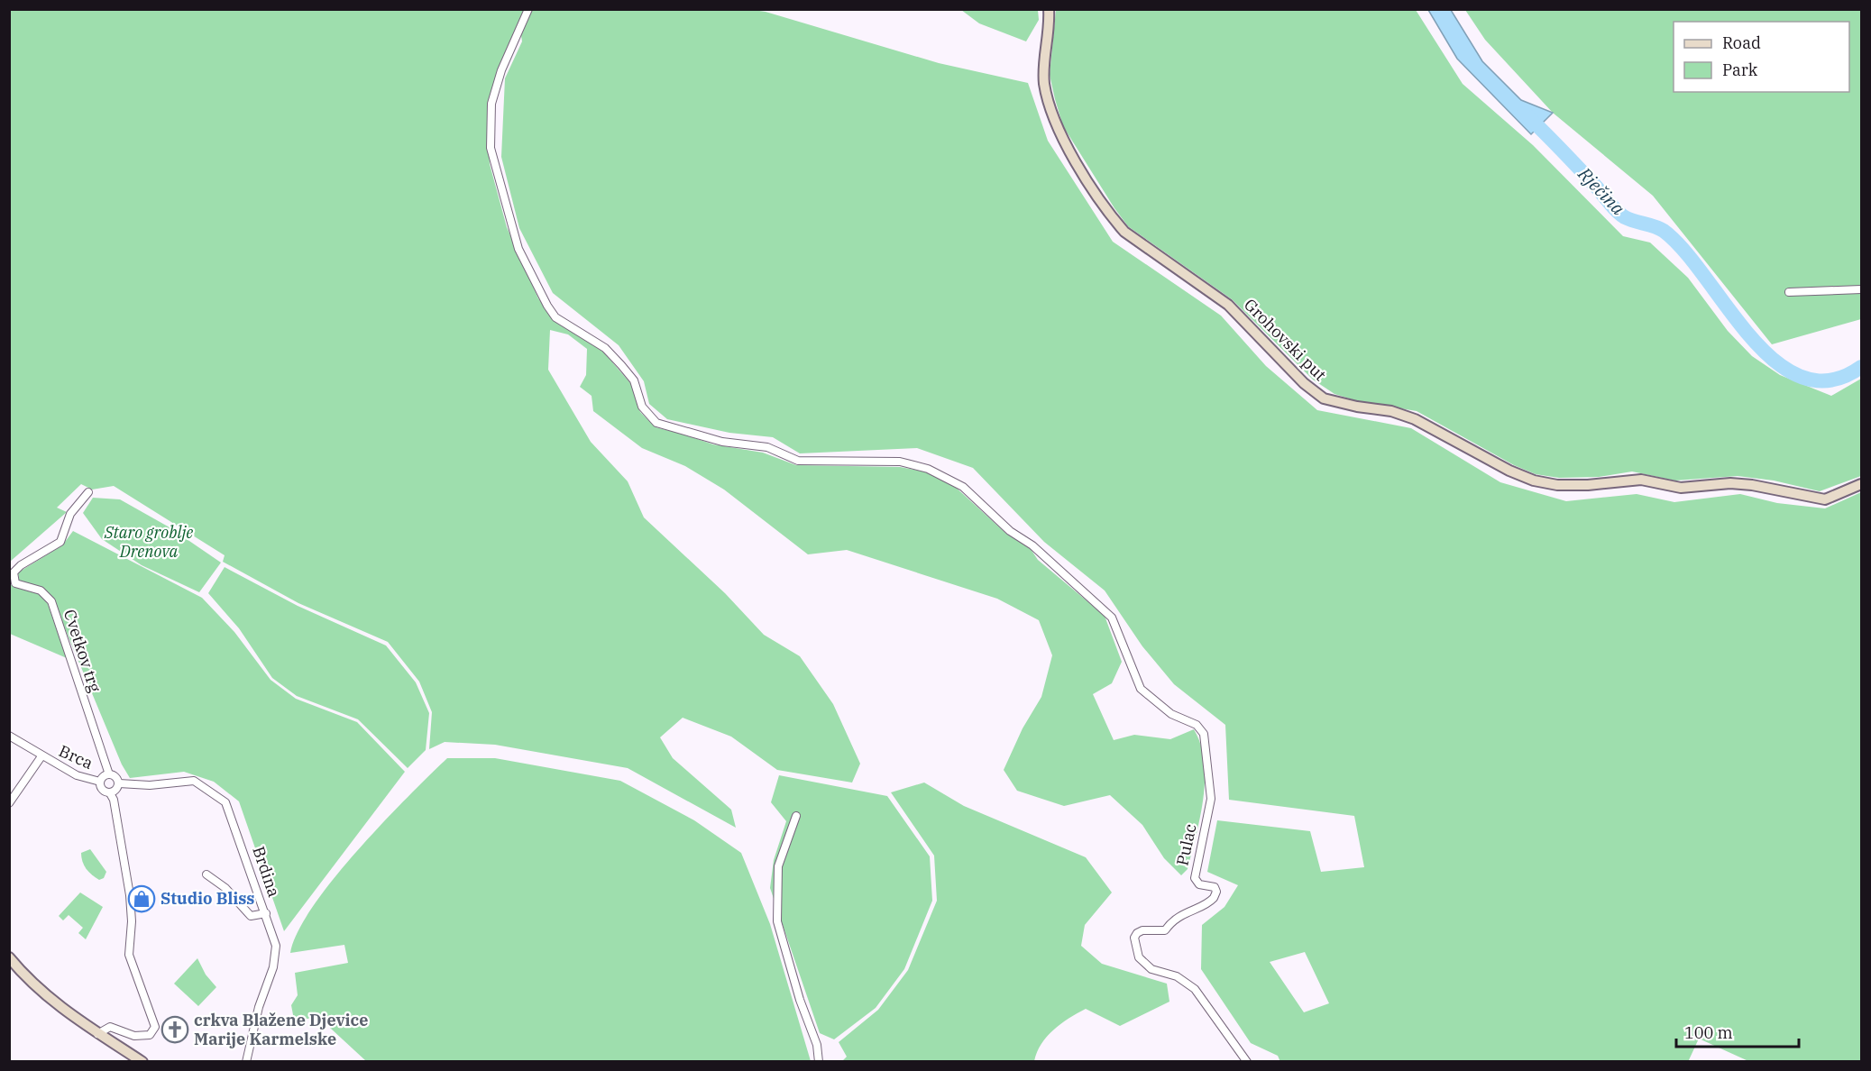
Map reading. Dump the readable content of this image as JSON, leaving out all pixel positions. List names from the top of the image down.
{
  "streets": {
    "main road": ["Grohovski put"],
    "street": [
      "Cvetkov trg",
      "Brca",
      "Pulac",
      "Brdina"
    ]
  },
  "crossings": [
    ["Cvetkov trg", "Brca"],
    ["Cvetkov trg", "Brdina"],
    ["Brca", "Brdina"]
  ],
  "water": ["Rječina"],
  "parks": ["Staro groblje Drenova"],
  "places": {
    "shop": ["Studio Bliss"],
    "church": ["crkva Blažene Djevice Marije Karmelske"]
  },
  "legend": ["Road", "Park"],
  "scale_bar": "100 m"
}
